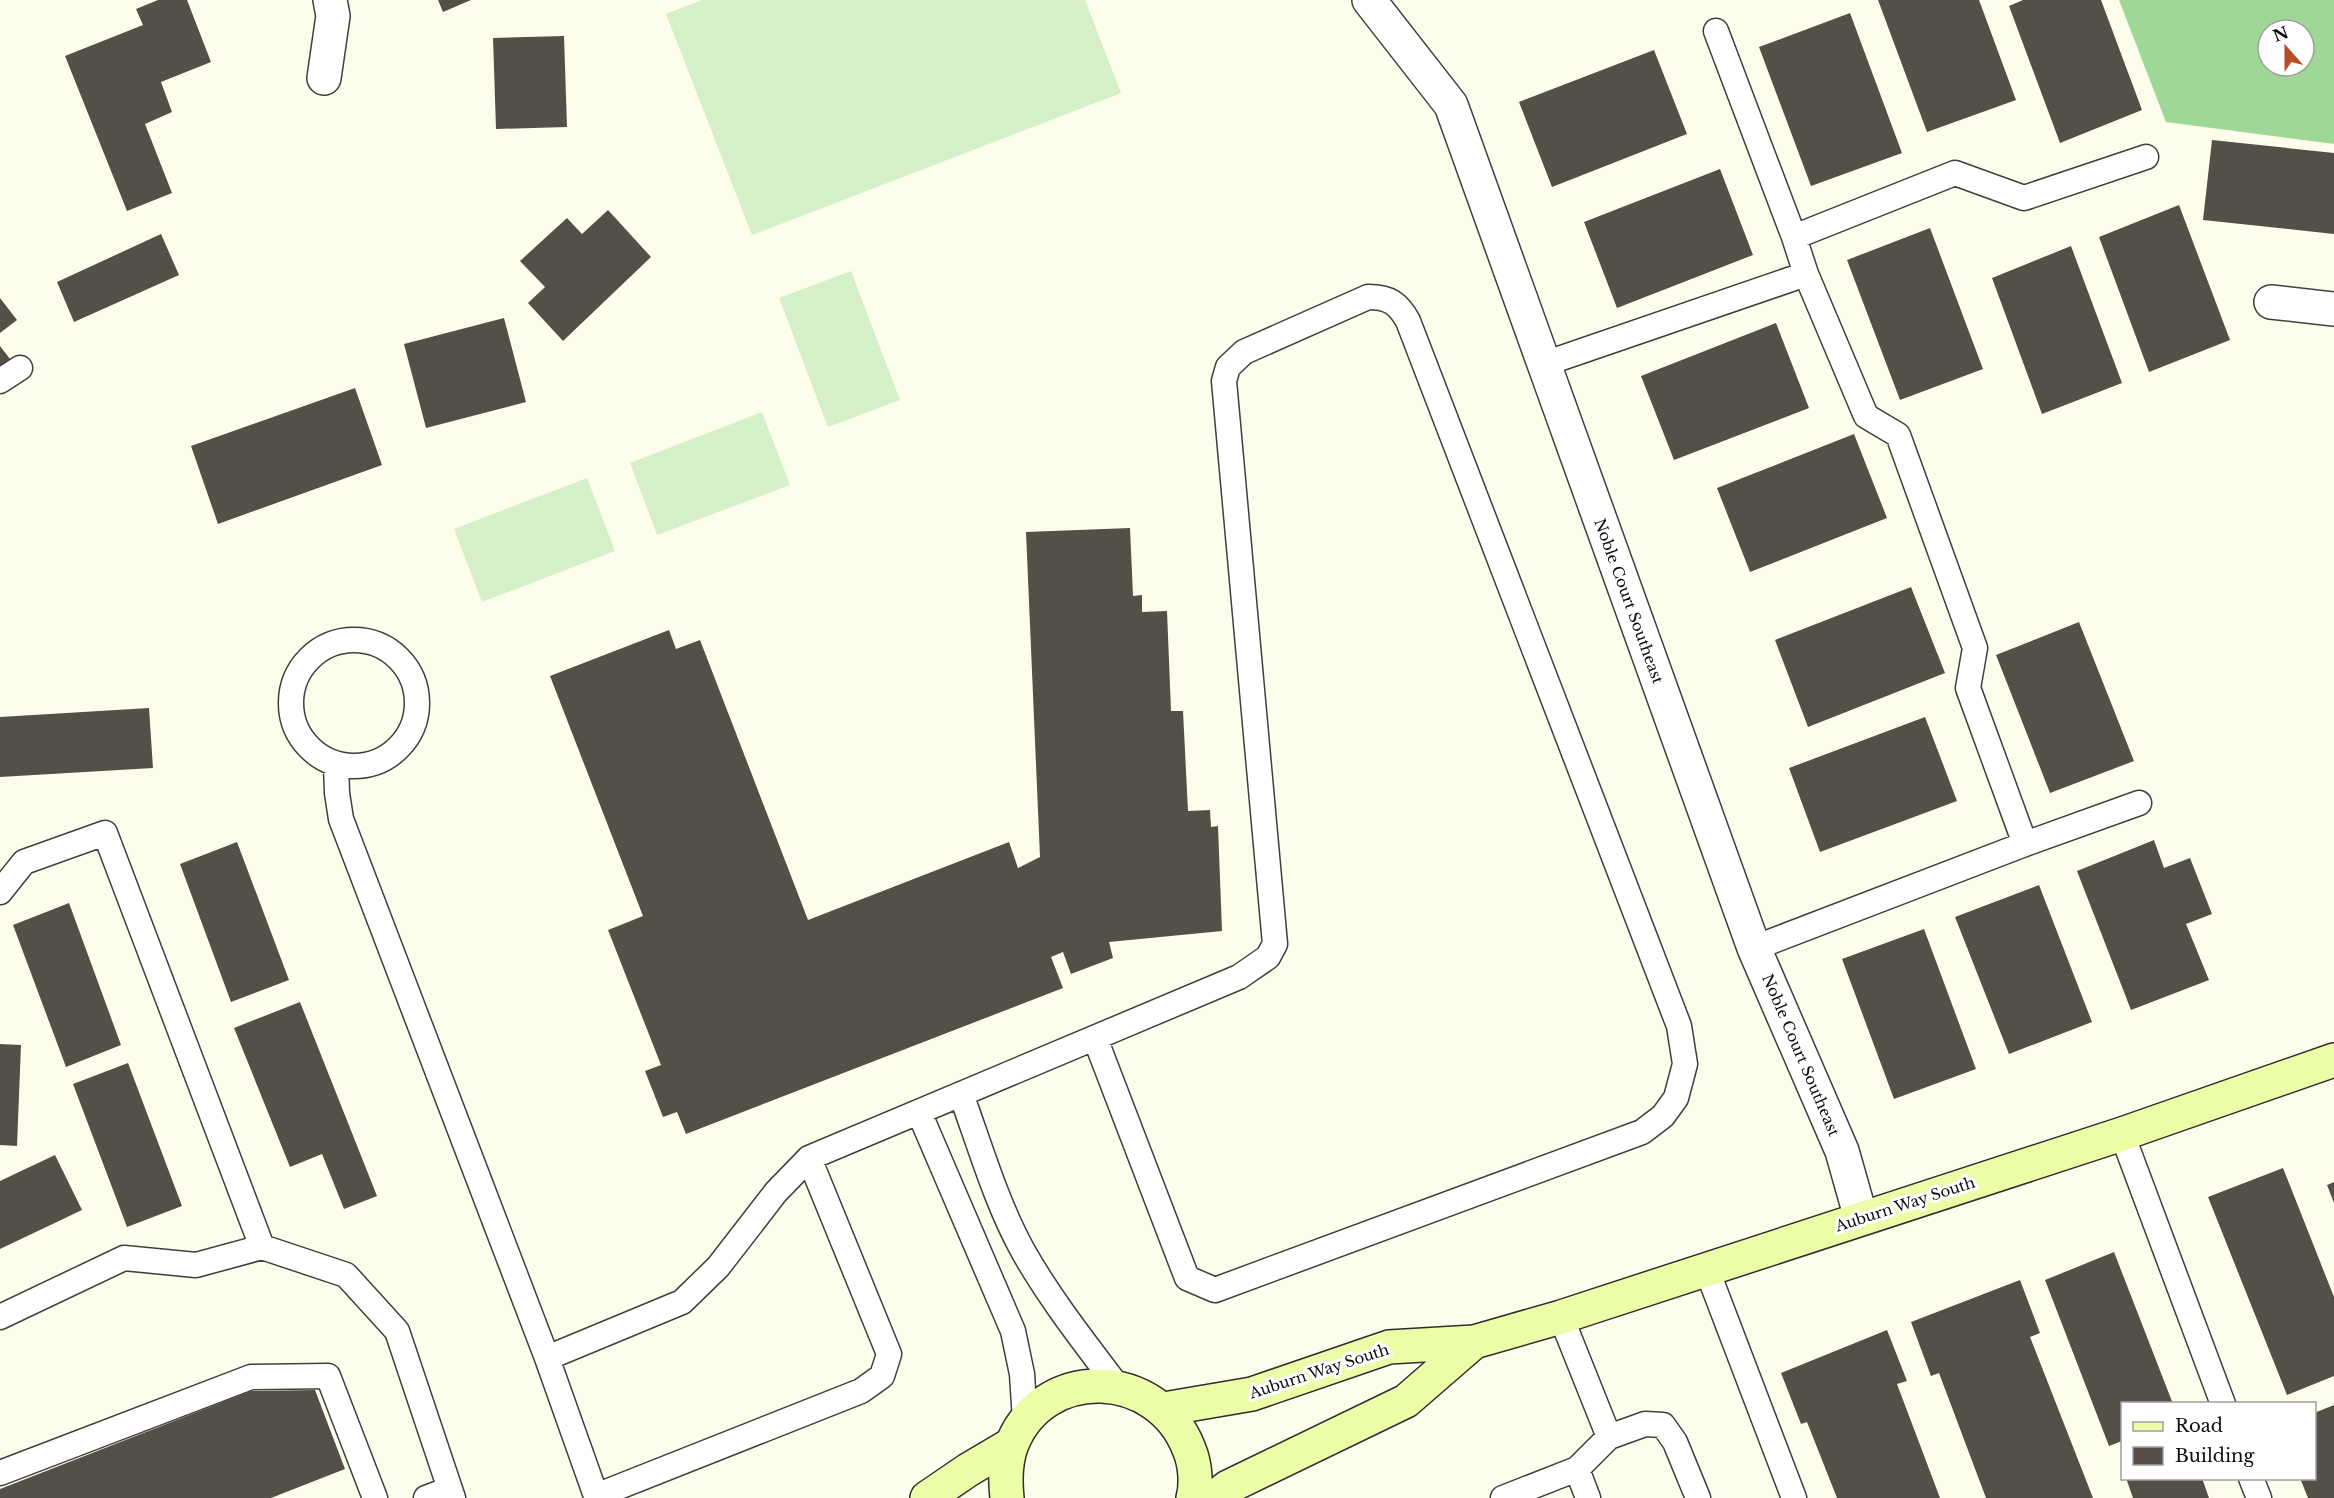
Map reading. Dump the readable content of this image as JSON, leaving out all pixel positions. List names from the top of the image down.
{
  "streets": {
    "main road": ["Auburn Way South"],
    "street": ["Noble Court Southeast"]
  },
  "crossings": [
    ["Noble Court Southeast", "Auburn Way South"]
  ],
  "legend": ["Road", "Building"],
  "north": "top"
}
